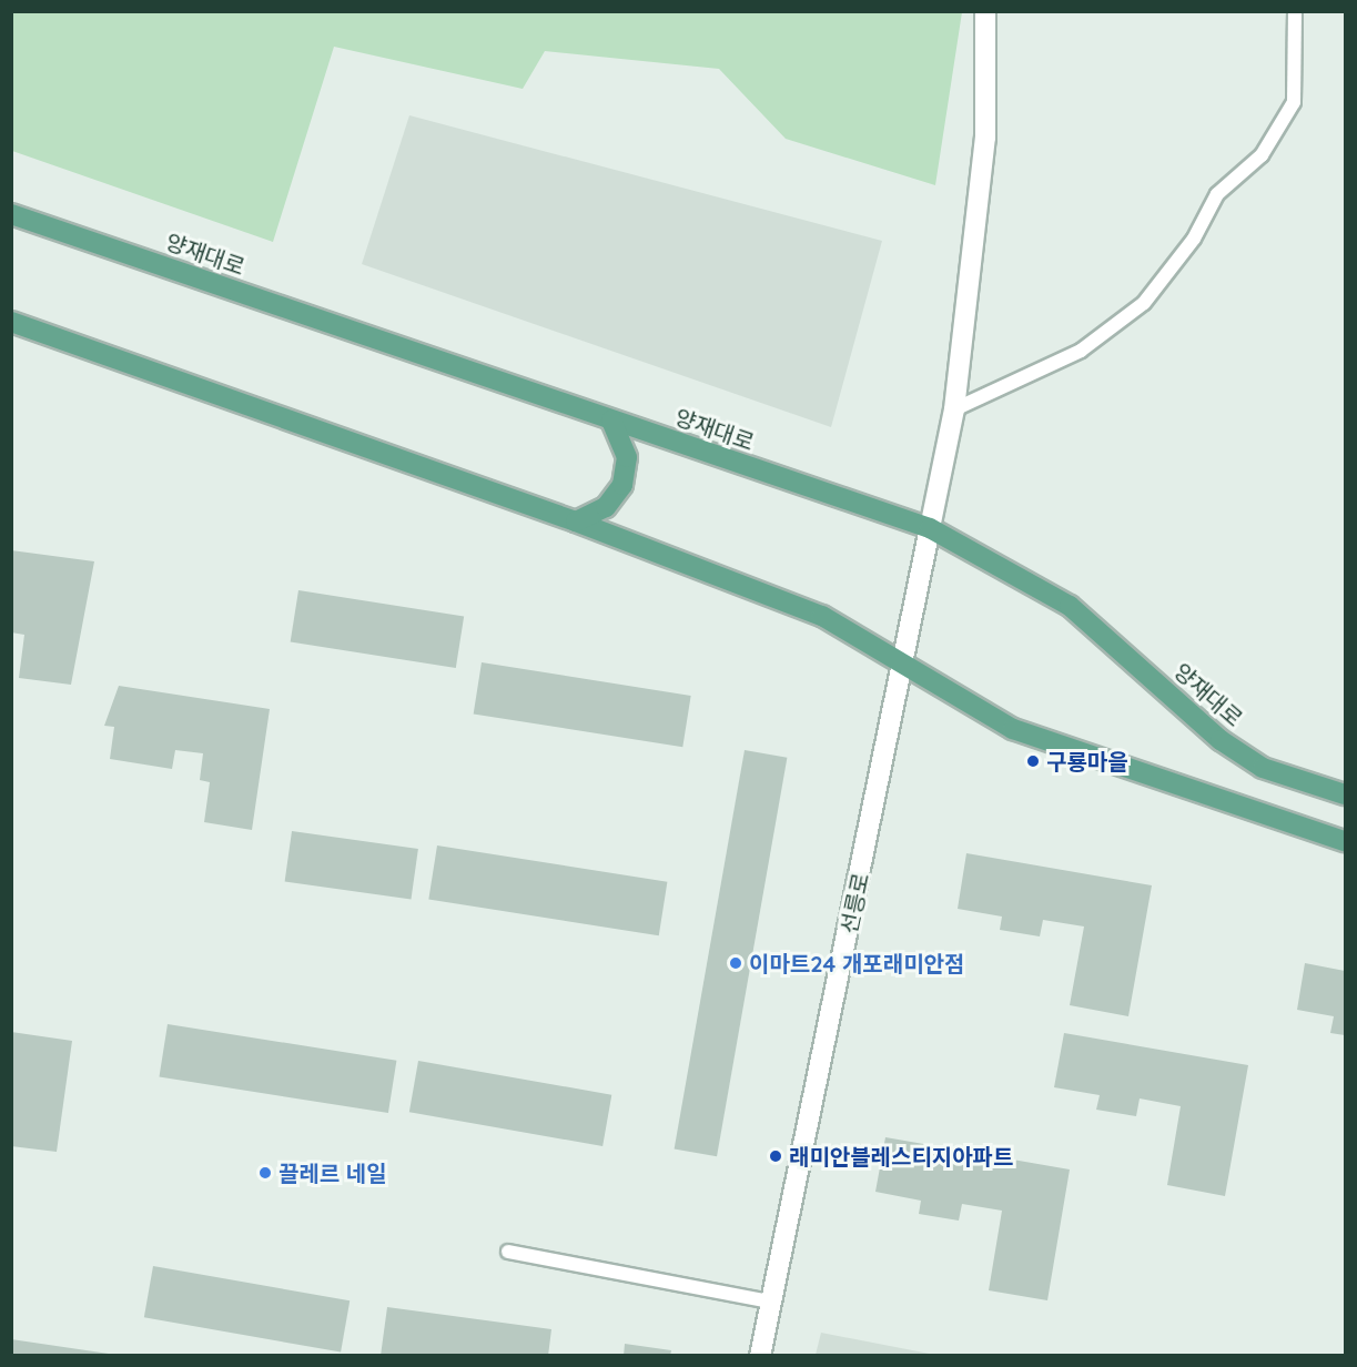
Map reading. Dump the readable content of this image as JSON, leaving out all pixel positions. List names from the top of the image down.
{
  "streets": {
    "main road": ["양재대로"],
    "street": ["선릉로"]
  },
  "crossings": [
    ["양재대로", "선릉로"]
  ],
  "places": [
    "구룡마을",
    "이마트24 개포래미안점",
    "래미안블레스티지아파트",
    "끌레르 네일"
  ]
}
